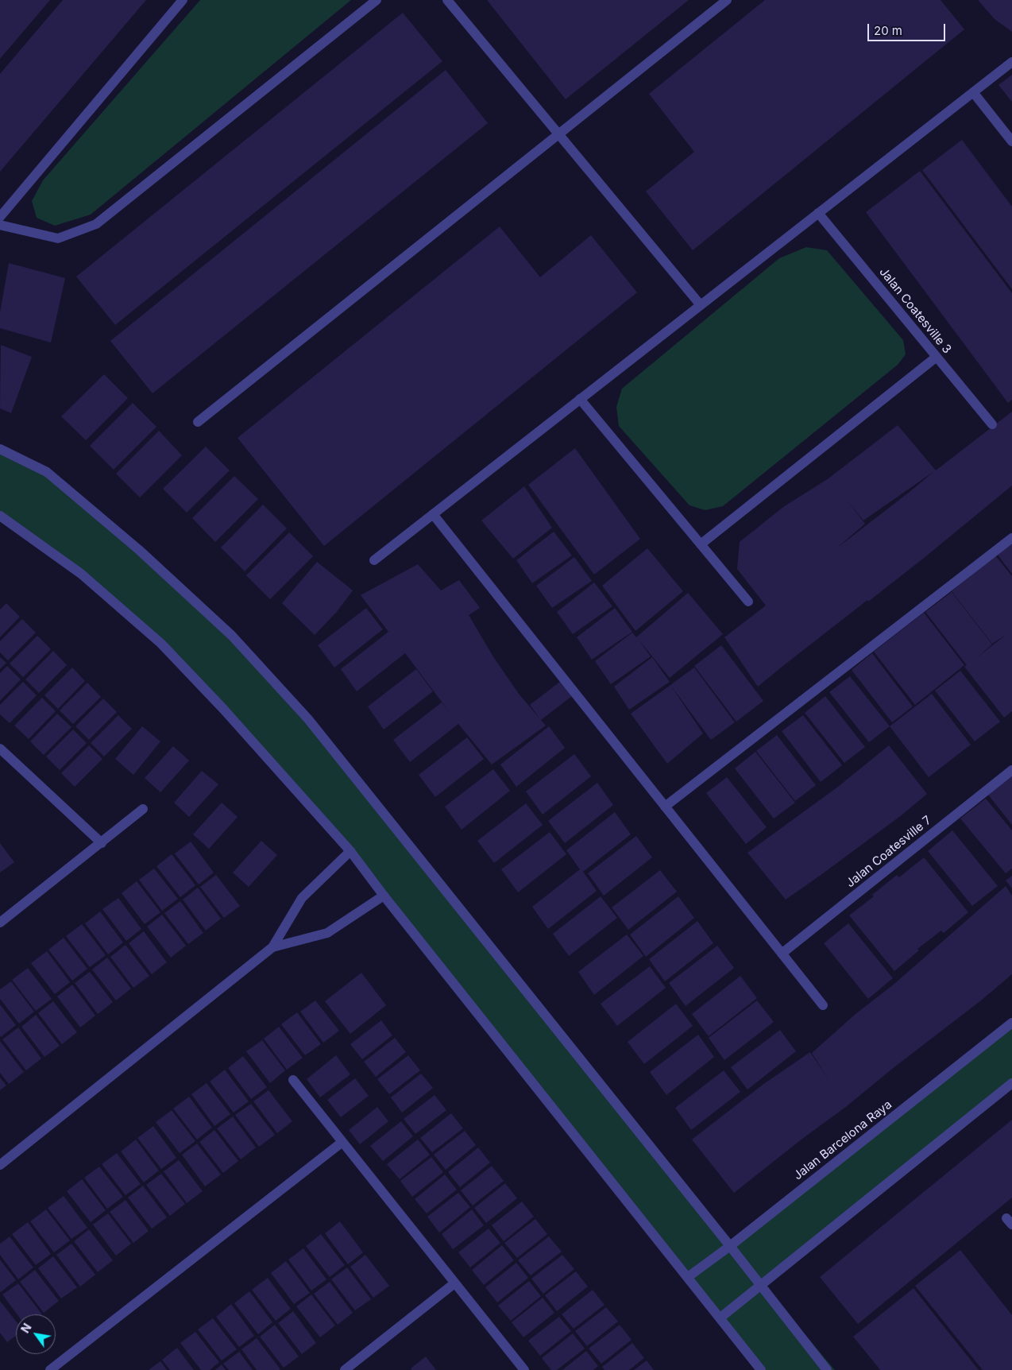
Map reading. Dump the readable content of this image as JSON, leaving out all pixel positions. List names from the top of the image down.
{
  "streets": {
    "street": ["Jalan Coatesville 3", "Jalan Coatesville 7", "Jalan Barcelona Raya"]
  },
  "scale_bar": "20 m",
  "north": "top left"
}
